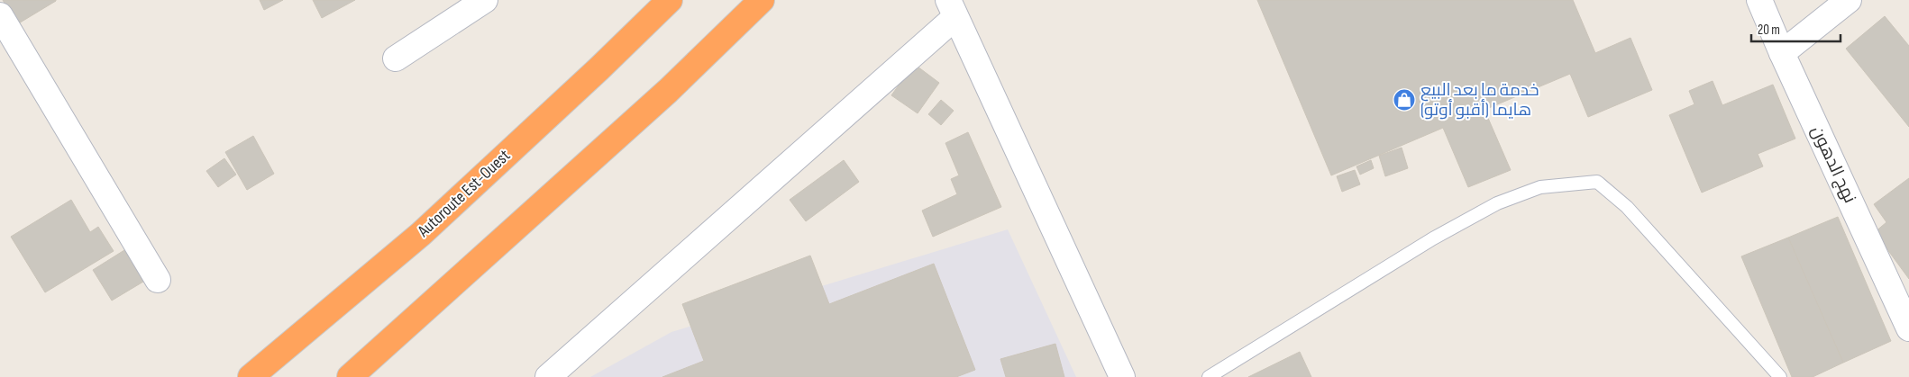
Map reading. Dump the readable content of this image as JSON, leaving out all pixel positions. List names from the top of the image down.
{
  "streets": {
    "highway": ["Autoroute Est-Ouest"],
    "street": ["نهج الدهون"]
  },
  "places": {
    "shop": ["خدمة ما بعد البيع هايما (أقبو أوتو)"]
  },
  "scale_bar": "20 m"
}
